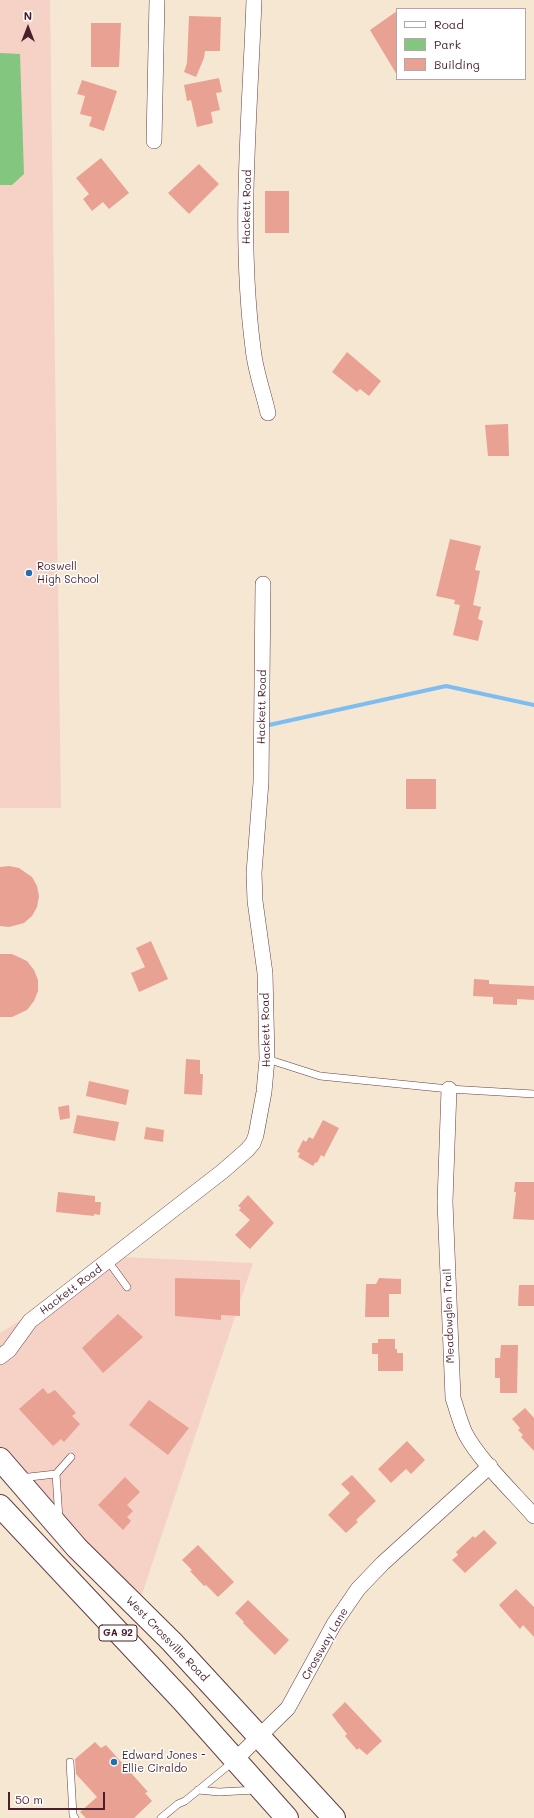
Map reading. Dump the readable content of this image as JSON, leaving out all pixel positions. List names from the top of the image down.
{
  "streets": {
    "main road": ["GA 92", "West Crossville Road"],
    "street": ["Hackett Road", "Meadowglen Trail", "Crossway Lane"]
  },
  "crossings": [
    ["Meadowglen Trail", "Crossway Lane"],
    ["GA 92", "Crossway Lane"],
    ["West Crossville Road", "Crossway Lane"]
  ],
  "places": ["Roswell High School", "Edward Jones - Ellie Ciraldo"],
  "legend": ["Road", "Park", "Building"],
  "scale_bar": "50 m",
  "north": "top"
}
